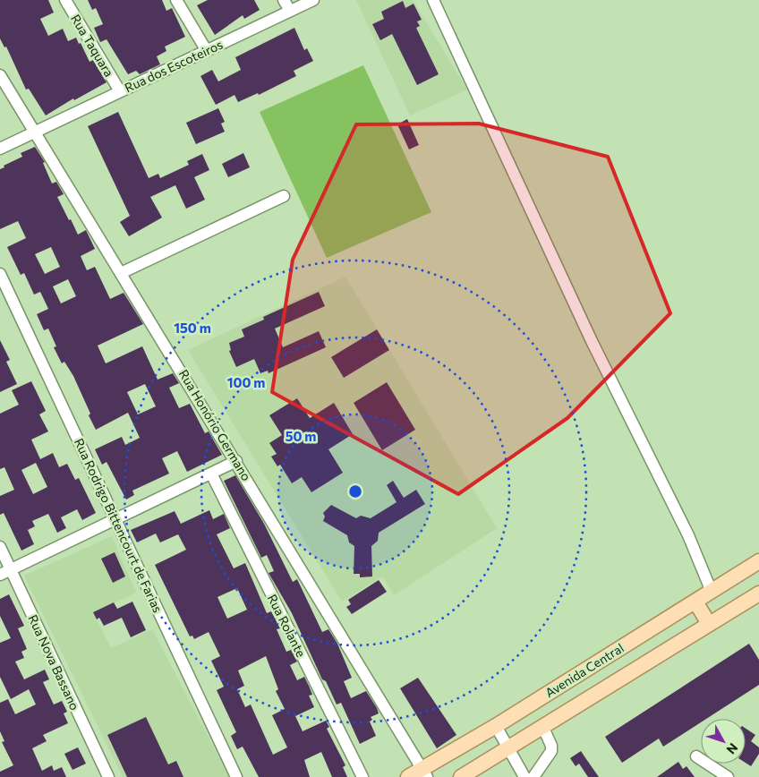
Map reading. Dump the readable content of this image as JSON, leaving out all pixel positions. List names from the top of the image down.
{
  "streets": {
    "main road": ["Avenida Central"],
    "street": [
      "Rua Taquara",
      "Rua dos Escoteiros",
      "Rua Honório Germano",
      "Rua Rodrigo Bittencourt de Farias",
      "Rua Rolante",
      "Rua Nova Bassano"
    ]
  },
  "crossings": [
    ["Rua Taquara", "Rua dos Escoteiros"],
    ["Rua dos Escoteiros", "Rua Honório Germano"],
    ["Rua Honório Germano", "Avenida Central"]
  ],
  "north": "bottom right",
  "rings": ["150 m", "100 m", "50 m"]
}
